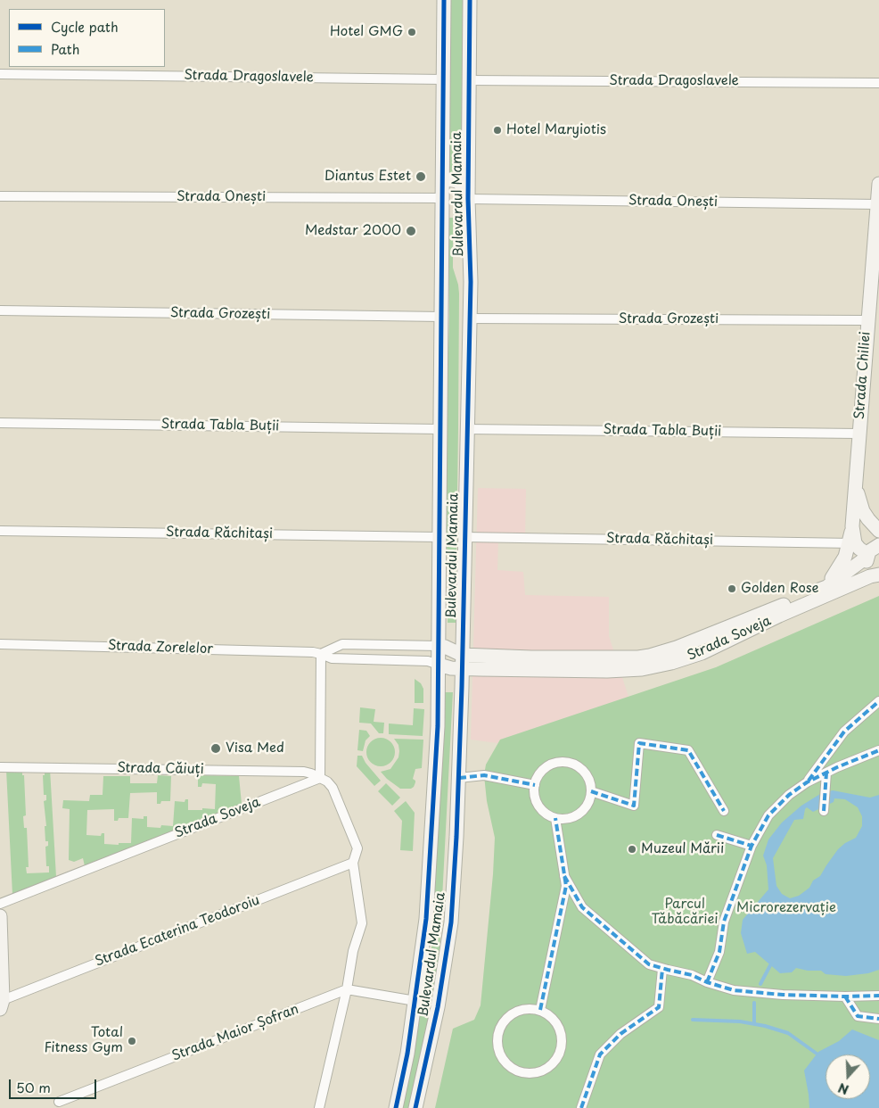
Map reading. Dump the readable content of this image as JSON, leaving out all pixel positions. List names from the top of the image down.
{
  "streets": {
    "main road": ["Bulevardul Mamaia", "Strada Chiliei", "Strada Soveja"],
    "street": [
      "Strada Dragoslavele",
      "Strada Onești",
      "Strada Grozești",
      "Strada Tabla Buții",
      "Strada Răchitași",
      "Strada Zorelelor",
      "Strada Căiuți",
      "Strada Ecaterina Teodoroiu",
      "Strada Maior Șofran"
    ]
  },
  "crossings": [
    ["Strada Dragoslavele", "Bulevardul Mamaia"],
    ["Bulevardul Mamaia", "Strada Onești"],
    ["Bulevardul Mamaia", "Strada Grozești"],
    ["Bulevardul Mamaia", "Strada Tabla Buții"],
    ["Bulevardul Mamaia", "Strada Răchitași"],
    ["Bulevardul Mamaia", "Strada Soveja"],
    ["Bulevardul Mamaia", "Strada Zorelelor"],
    ["Strada Onești", "Strada Chiliei"],
    ["Strada Grozești", "Strada Chiliei"],
    ["Strada Chiliei", "Strada Tabla Buții"],
    ["Strada Chiliei", "Strada Răchitași"],
    ["Strada Soveja", "Strada Zorelelor"],
    ["Strada Soveja", "Strada Căiuți"]
  ],
  "parks": ["Parcul Tăbăcăriei", "Microrezervație"],
  "places": [
    "Hotel GMG",
    "Hotel Maryiotis",
    "Diantus Estet",
    "Medstar 2000",
    "Golden Rose",
    "Visa Med",
    "Muzeul Mării",
    "Total Fitness Gym"
  ],
  "legend": ["Cycle path", "Path"],
  "scale_bar": "50 m",
  "north": "bottom"
}
